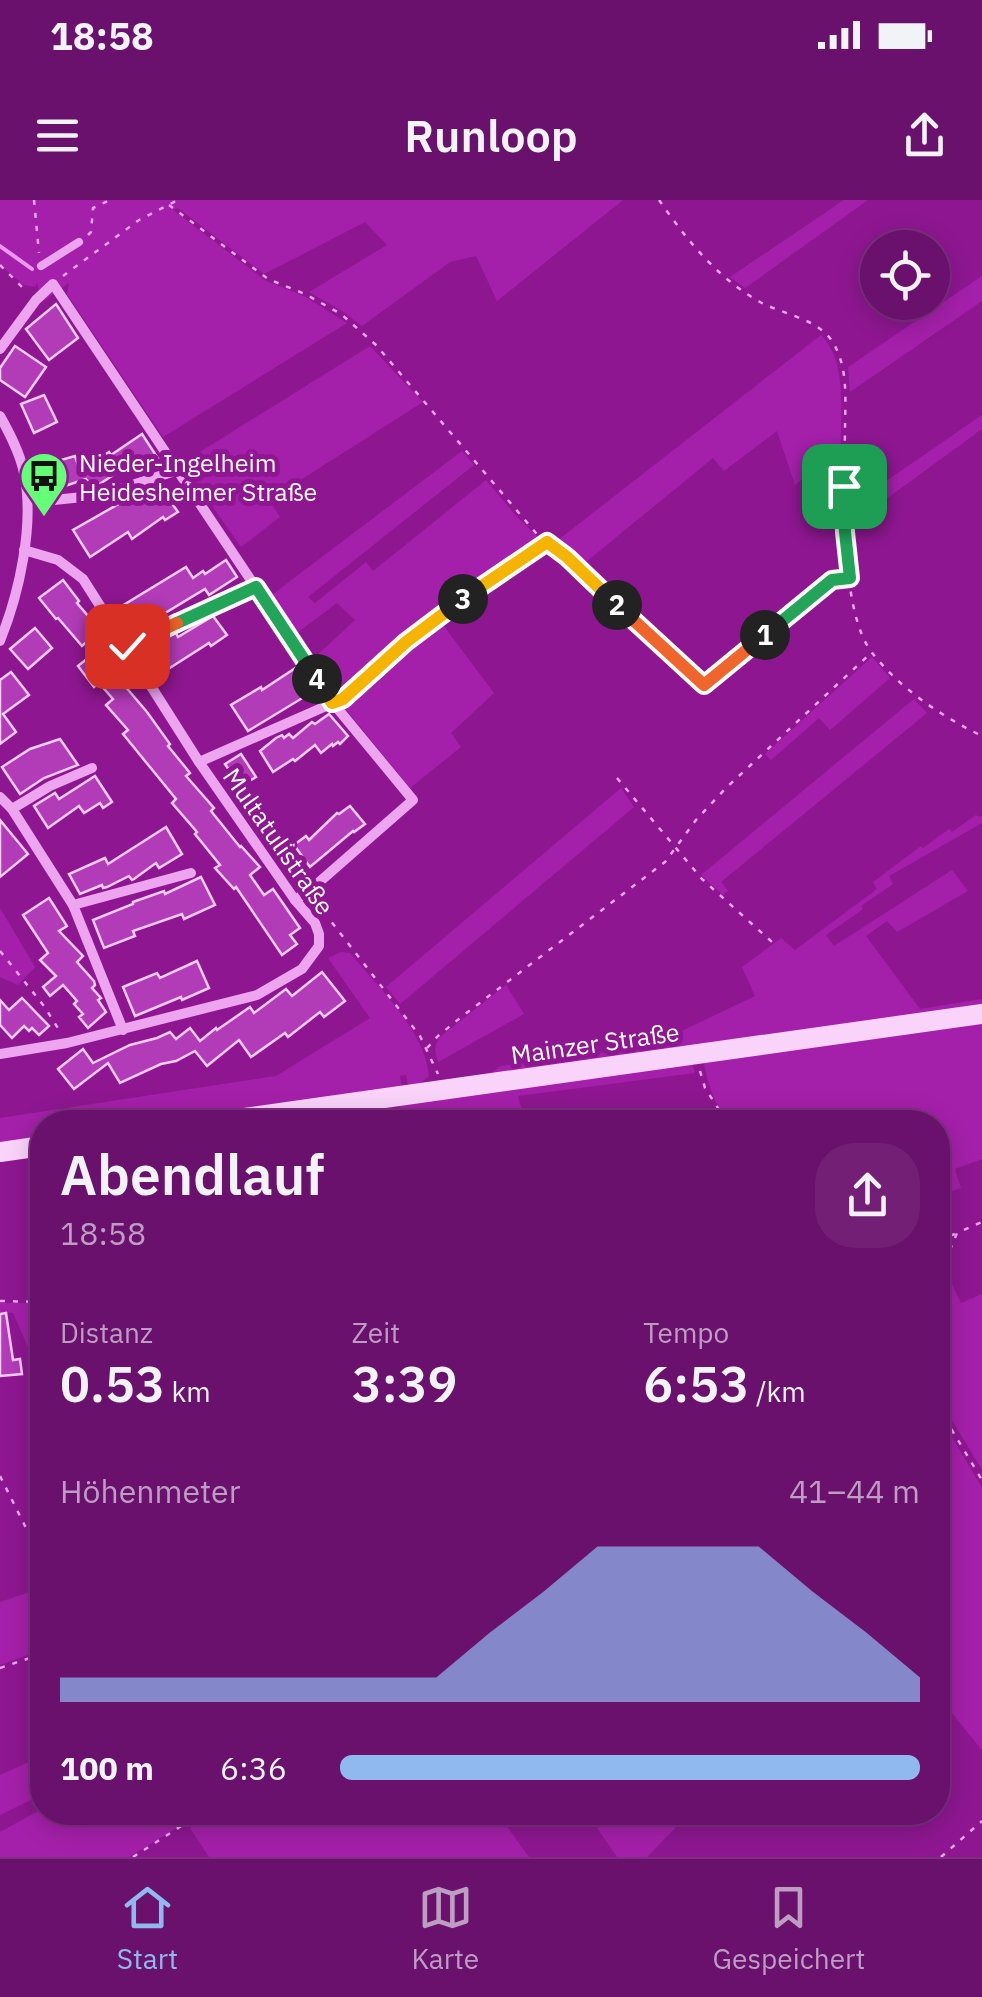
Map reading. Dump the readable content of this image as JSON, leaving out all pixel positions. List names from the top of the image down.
{
  "streets": {
    "main road": ["Mainzer Straße"],
    "street": ["Multatulistraße"]
  },
  "places": {
    "bus stop": ["Nieder-Ingelheim Heidesheimer Straße"]
  },
  "page": {
    "status": "18:58",
    "header": "Runloop",
    "pins": [
      "3",
      "2",
      "1",
      "4"
    ],
    "heading": ["Abendlauf", "18:58"],
    "stats": [
      ["Distanz", "0.53 km"],
      ["Zeit", "3:39"],
      ["Tempo", "6:53 /km"]
    ],
    "chart": ["Höhenmeter", "41–44 m"],
    "list": [
      {
        "name": "100 m",
        "note": "6:36"
      }
    ],
    "tabs": ["Start", "Karte", "Gespeichert"]
  }
}
